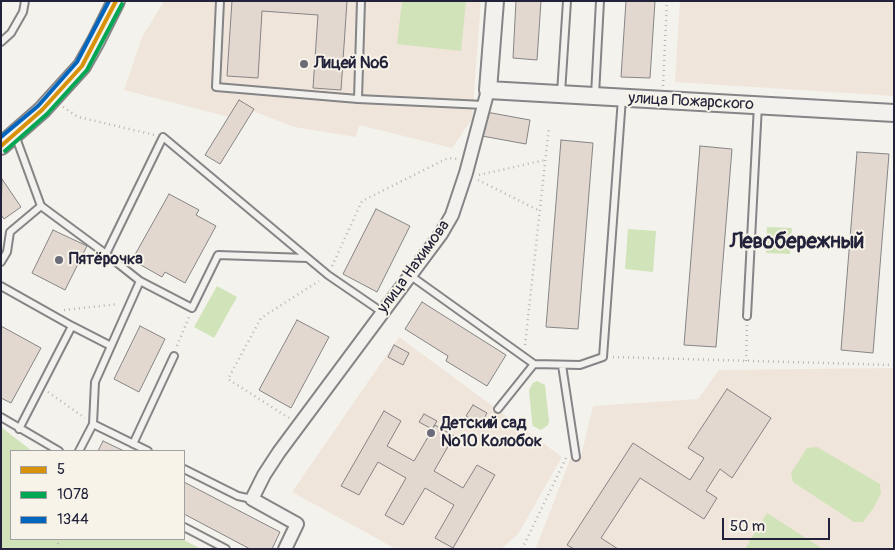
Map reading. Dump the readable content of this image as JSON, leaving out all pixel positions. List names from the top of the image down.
{
  "streets": {
    "street": ["улица Пожарского", "улица Нахимова"]
  },
  "crossings": [
    ["улица Пожарского", "улица Нахимова"]
  ],
  "districts": ["Левобережный"],
  "places": ["Лицей №6", "Пятёрочка", "Детский сад №10 Колобок"],
  "lines": ["transit line 5", "transit line 1344", "transit line 1078"],
  "legend": ["5", "1078", "1344"],
  "scale_bar": "50 m"
}
